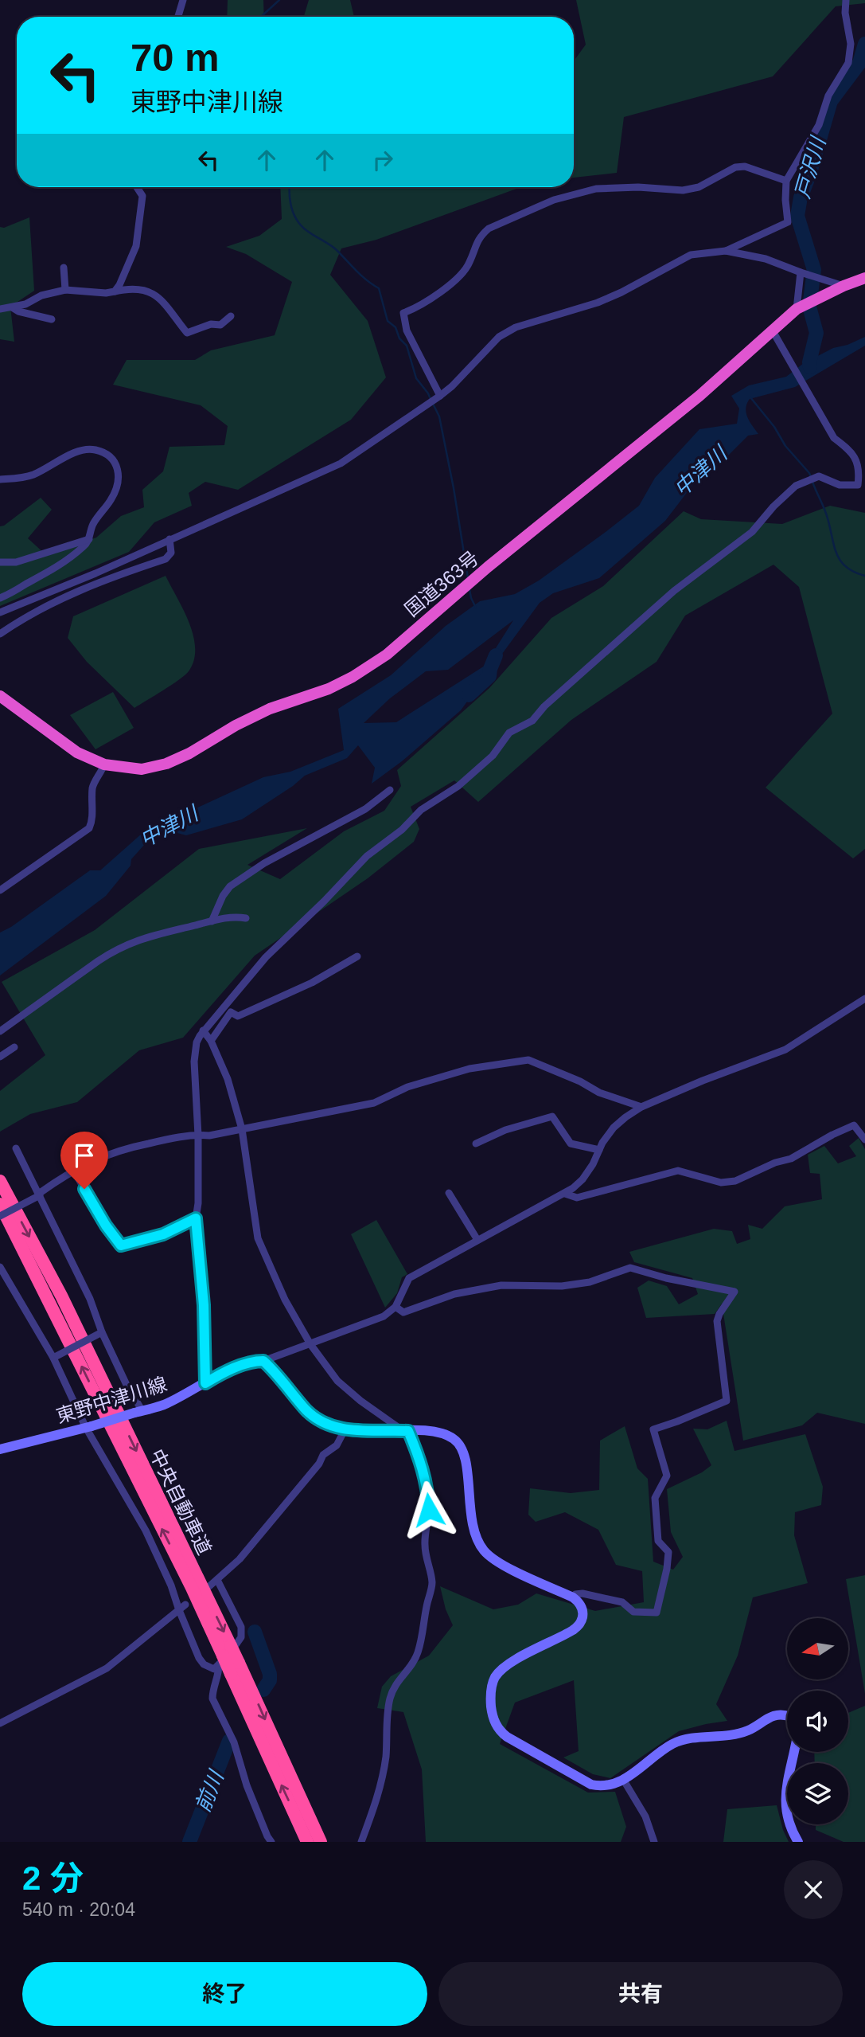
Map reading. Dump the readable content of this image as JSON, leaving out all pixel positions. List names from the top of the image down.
{
  "streets": {
    "highway": ["国道363号", "中央自動車道"],
    "main road": ["東野中津川線"]
  },
  "water": ["戸沢川", "中津川", "前川"],
  "north": "left",
  "page": {
    "turn": ["70 m", "東野中津川線"],
    "heading": ["2 分", "540 m · 20:04"],
    "buttons": ["終了", "共有"]
  }
}
